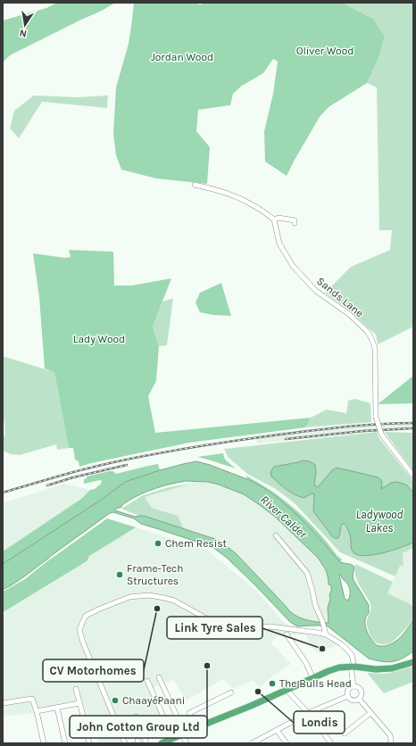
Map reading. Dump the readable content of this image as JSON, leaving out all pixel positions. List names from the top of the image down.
{
  "streets": {
    "street": ["Sands Lane"]
  },
  "water": ["Ladywood Lakes", "River Calder"],
  "parks": ["Oliver Wood", "Jordan Wood", "Lady Wood"],
  "places": [
    "Chem Resist",
    "Frame-Tech Structures",
    "CV Motorhomes",
    "Link Tyre Sales",
    "John Cotton Group Ltd",
    "The Bulls Head",
    "Londis",
    "ChaayéPaani"
  ],
  "north": "bottom"
}
